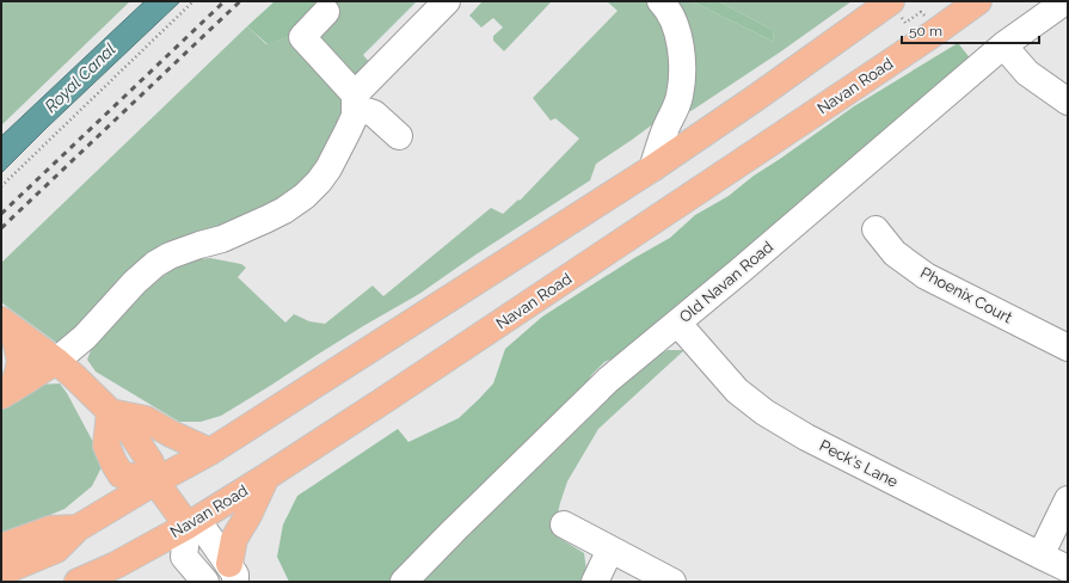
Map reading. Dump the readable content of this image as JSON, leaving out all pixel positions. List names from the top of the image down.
{
  "streets": {
    "main road": ["Navan Road"],
    "street": ["Old Navan Road", "Phoenix Court", "Peck's Lane"]
  },
  "crossings": [
    ["Old Navan Road", "Peck's Lane"]
  ],
  "water": ["Royal Canal"],
  "scale_bar": "50 m"
}
